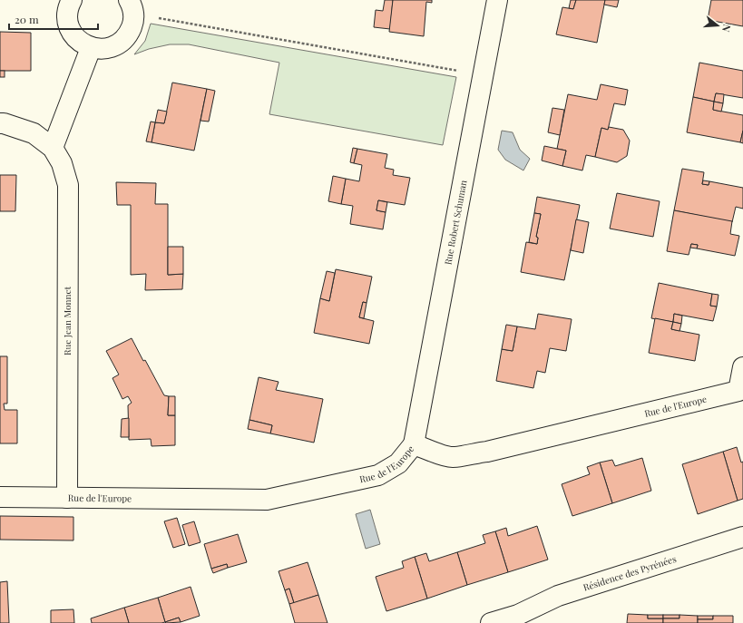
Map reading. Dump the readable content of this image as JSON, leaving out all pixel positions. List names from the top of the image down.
{
  "streets": {
    "street": [
      "Rue Robert Schuman",
      "Rue Jean Monnet",
      "Rue de l'Europe",
      "Résidence des Pyrénées"
    ]
  },
  "crossings": [
    ["Rue Robert Schuman", "Rue de l'Europe"],
    ["Rue Jean Monnet", "Rue de l'Europe"]
  ],
  "scale_bar": "20 m",
  "north": "right"
}
